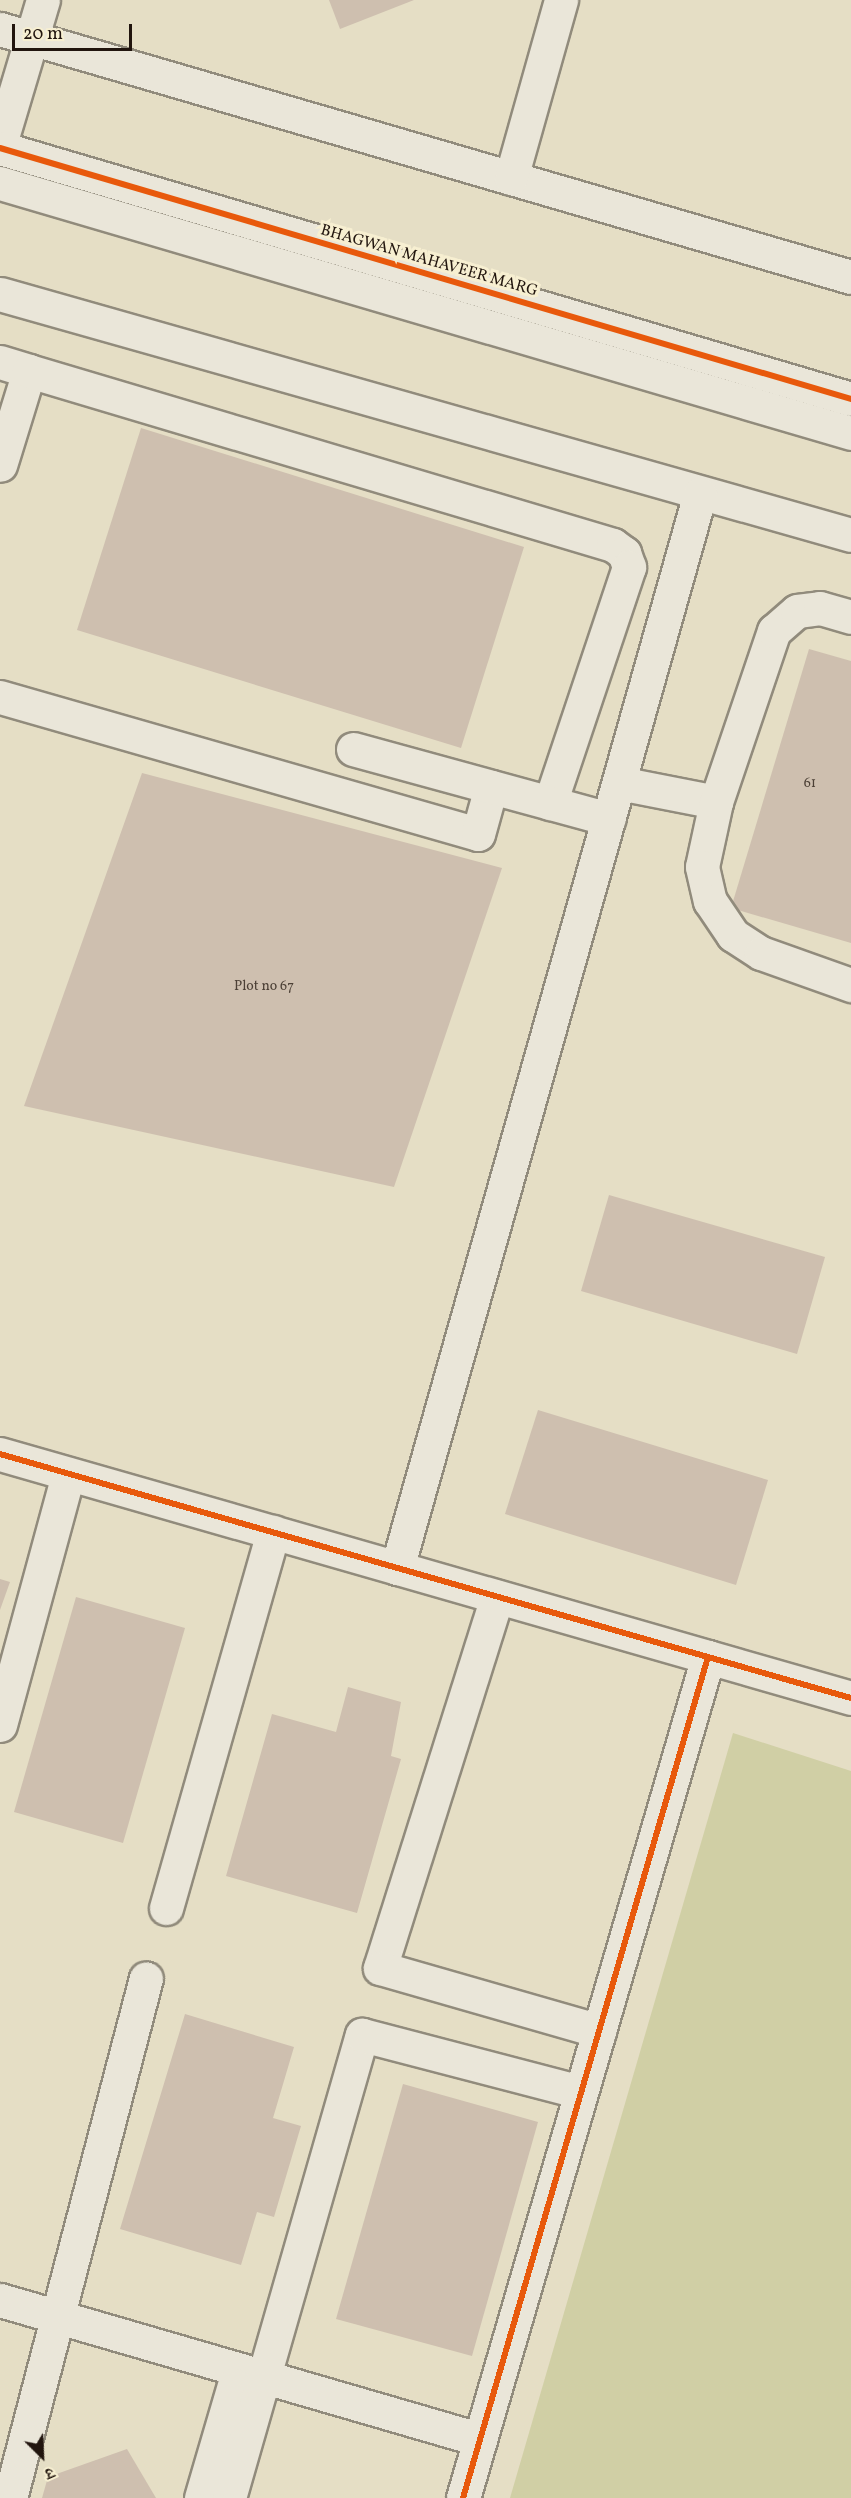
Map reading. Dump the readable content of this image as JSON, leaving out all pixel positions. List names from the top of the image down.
{
  "streets": {
    "street": ["BHAGWAN MAHAVEER MARG"]
  },
  "house_numbers": ["61", "Plot no 67"],
  "scale_bar": "20 m",
  "north": "bottom right"
}
